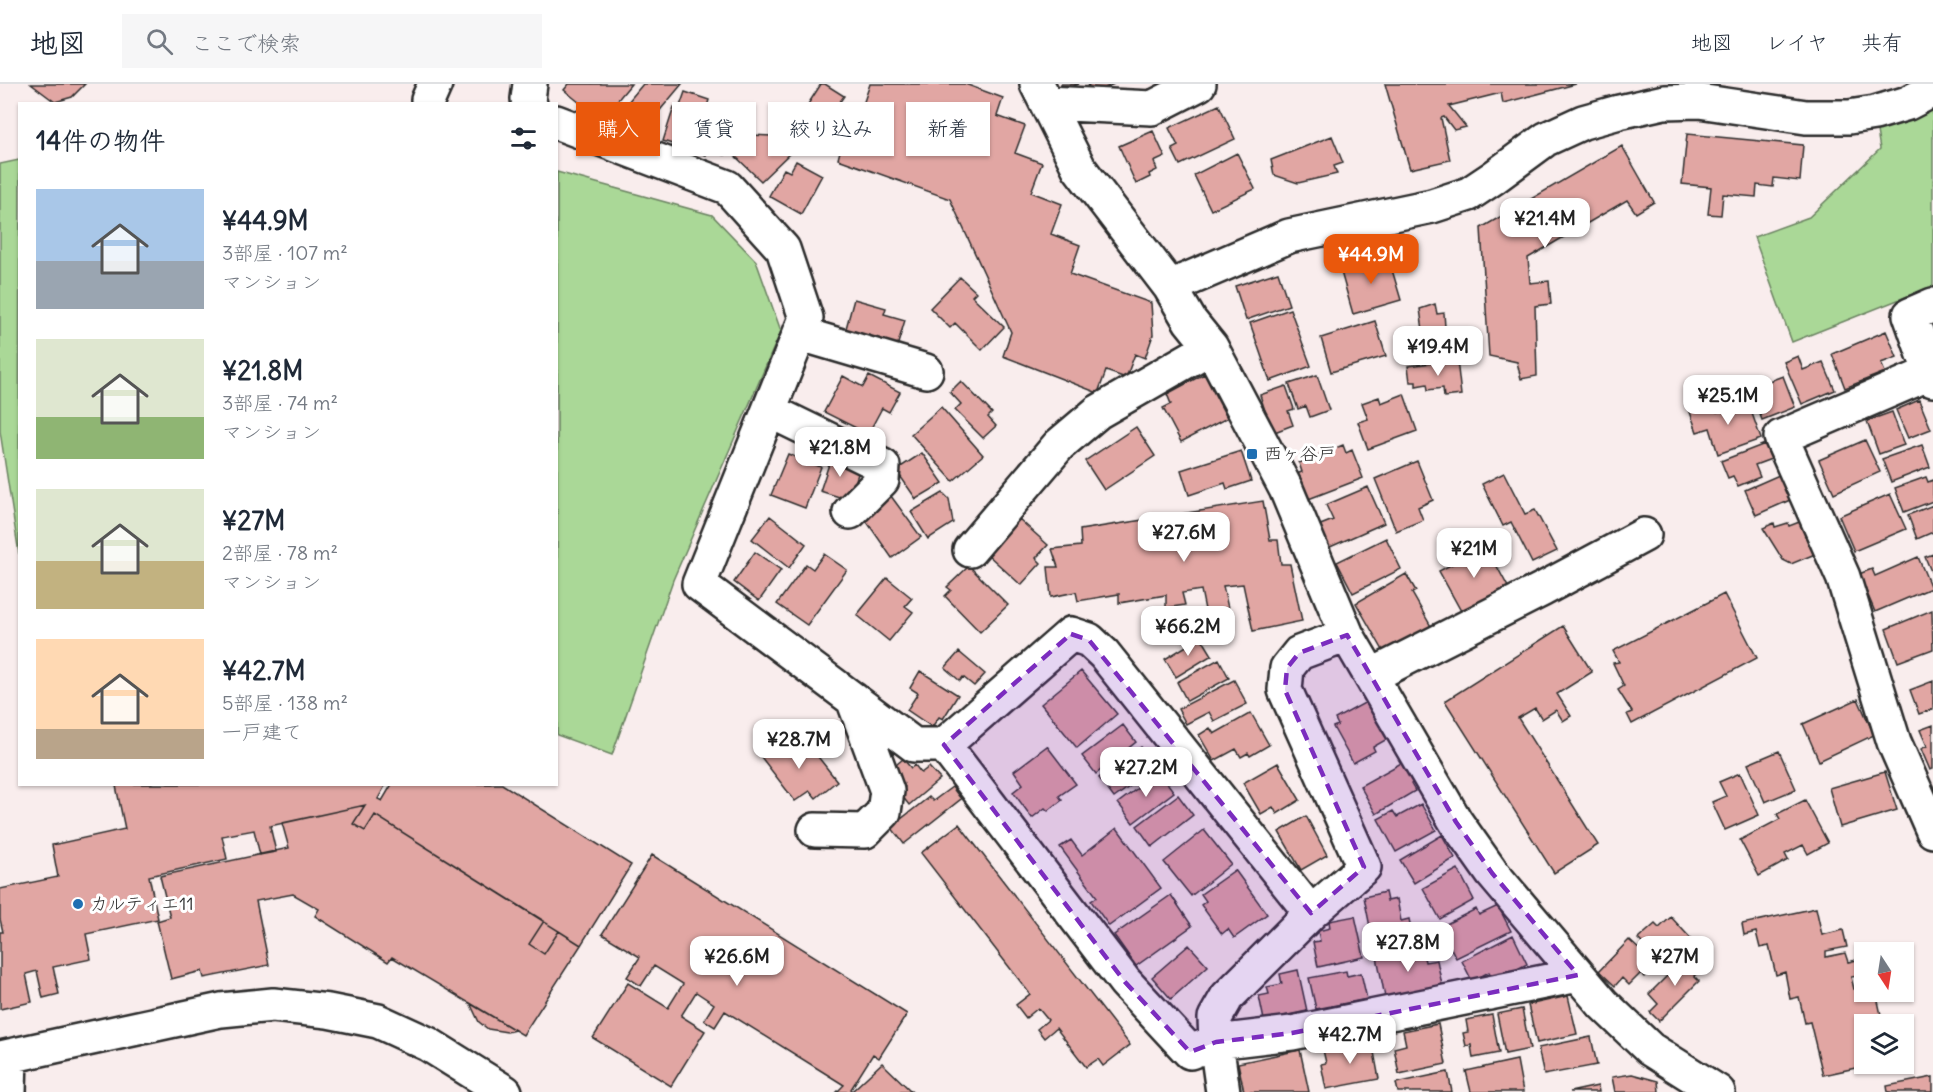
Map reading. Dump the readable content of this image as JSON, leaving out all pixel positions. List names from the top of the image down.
{
  "places": {
    "transit": ["西ヶ谷戸"],
    "other": ["カルティエ11"]
  },
  "north": "bottom",
  "page": {
    "header": "地図",
    "search": "ここで検索",
    "nav": ["地図", "レイヤ", "共有"],
    "chip": [
      "購入",
      "賃貸",
      "絞り込み",
      "新着"
    ],
    "heading": "14件の物件",
    "list": [
      {
        "name": "¥44.9M",
        "note": "3部屋 · 107 m² · マンション"
      },
      {
        "name": "¥21.8M",
        "note": "3部屋 · 74 m² · マンション"
      },
      {
        "name": "¥27M",
        "note": "2部屋 · 78 m² · マンション"
      },
      {
        "name": "¥42.7M",
        "note": "5部屋 · 138 m² · 一戸建て"
      }
    ],
    "price": [
      "¥21.4M",
      "¥44.9M",
      "¥19.4M",
      "¥25.1M",
      "¥21.8M",
      "¥27.6M",
      "¥21M",
      "¥66.2M",
      "¥28.7M",
      "¥27.2M",
      "¥27.8M",
      "¥26.6M",
      "¥27M",
      "¥42.7M"
    ]
  }
}
